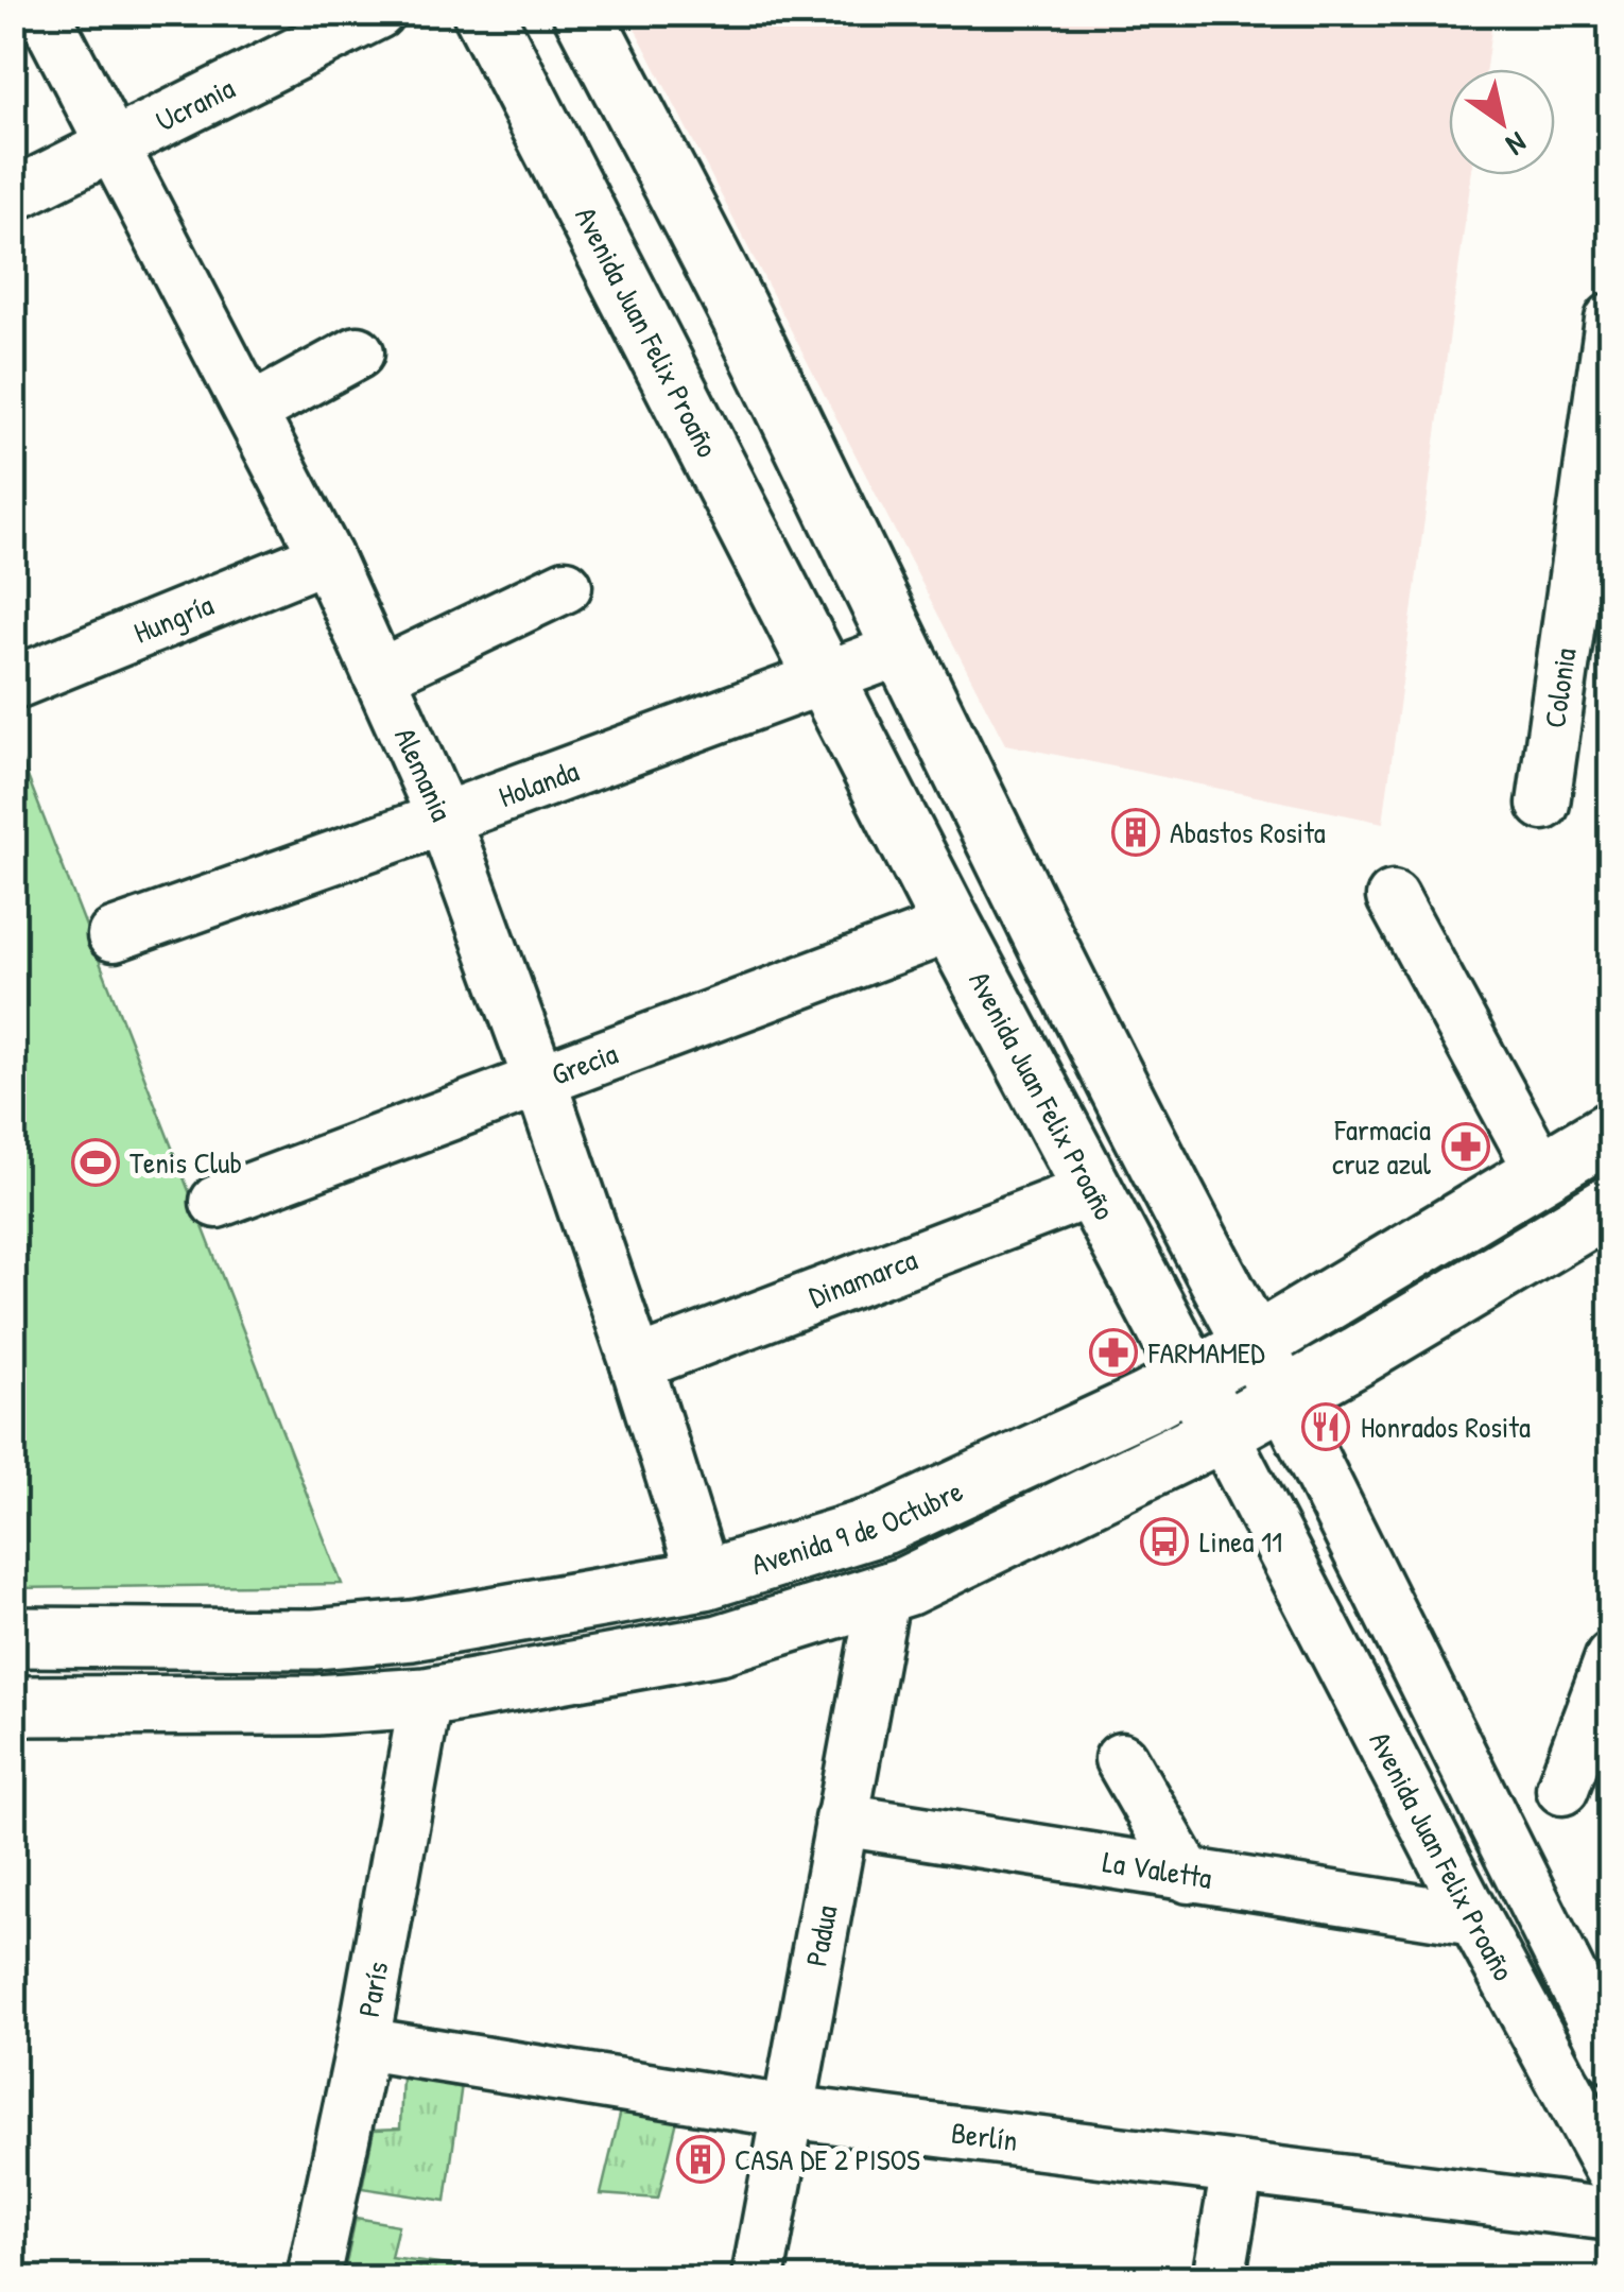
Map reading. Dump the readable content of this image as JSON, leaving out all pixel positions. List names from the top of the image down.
{
  "streets": {
    "main road": ["Avenida Juan Felix Proaño", "Avenida 9 de Octubre"],
    "street": [
      "Ucrania",
      "Hungría",
      "Colonia",
      "Alemania",
      "Holanda",
      "Grecia",
      "Dinamarca",
      "La Valetta",
      "Padua",
      "París",
      "Berlín"
    ]
  },
  "crossings": [
    ["Ucrania", "Alemania"],
    ["Avenida Juan Felix Proaño", "Holanda"],
    ["Avenida Juan Felix Proaño", "Grecia"],
    ["Avenida Juan Felix Proaño", "Dinamarca"],
    ["Avenida Juan Felix Proaño", "Avenida 9 de Octubre"],
    ["Avenida Juan Felix Proaño", "La Valetta"],
    ["Hungría", "Alemania"],
    ["Alemania", "Holanda"],
    ["Alemania", "Grecia"],
    ["Alemania", "Dinamarca"],
    ["Alemania", "Avenida 9 de Octubre"],
    ["La Valetta", "Padua"],
    ["Padua", "Berlín"],
    ["París", "Berlín"]
  ],
  "places": {
    "building": ["Abastos Rosita", "CASA DE 2 PISOS"],
    "pharmacy": ["Farmacia cruz azul", "FARMAMED"],
    "sports": ["Tenis Club"],
    "restaurant": ["Honrados Rosita"],
    "bus stop": ["Linea 11"]
  },
  "north": "bottom right"
}
